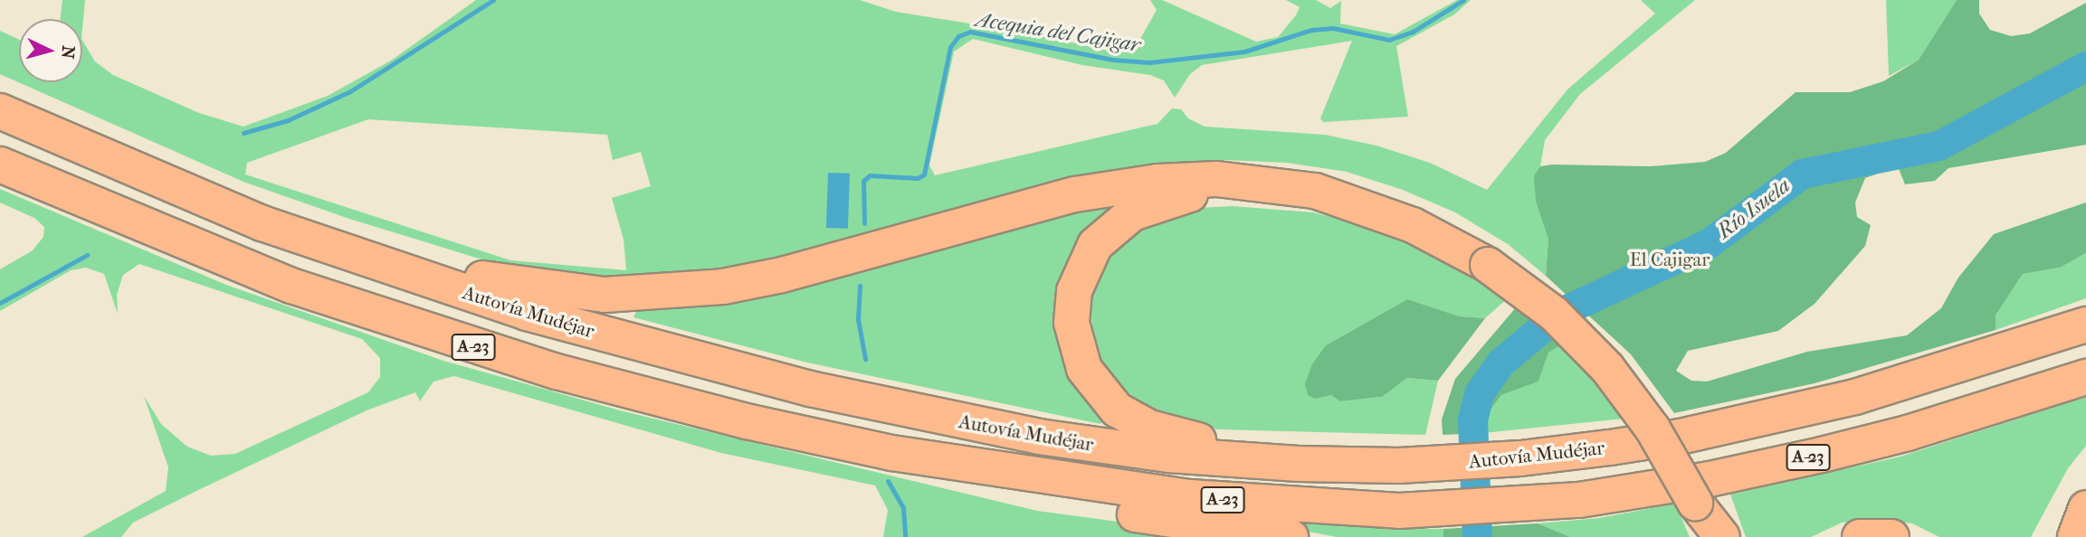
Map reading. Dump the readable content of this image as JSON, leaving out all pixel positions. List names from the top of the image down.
{
  "streets": {
    "highway": ["Autovía Mudéjar", "A-23"]
  },
  "water": ["Acequia del Cajigar", "Río Isuela"],
  "parks": ["El Cajigar"],
  "north": "right"
}
